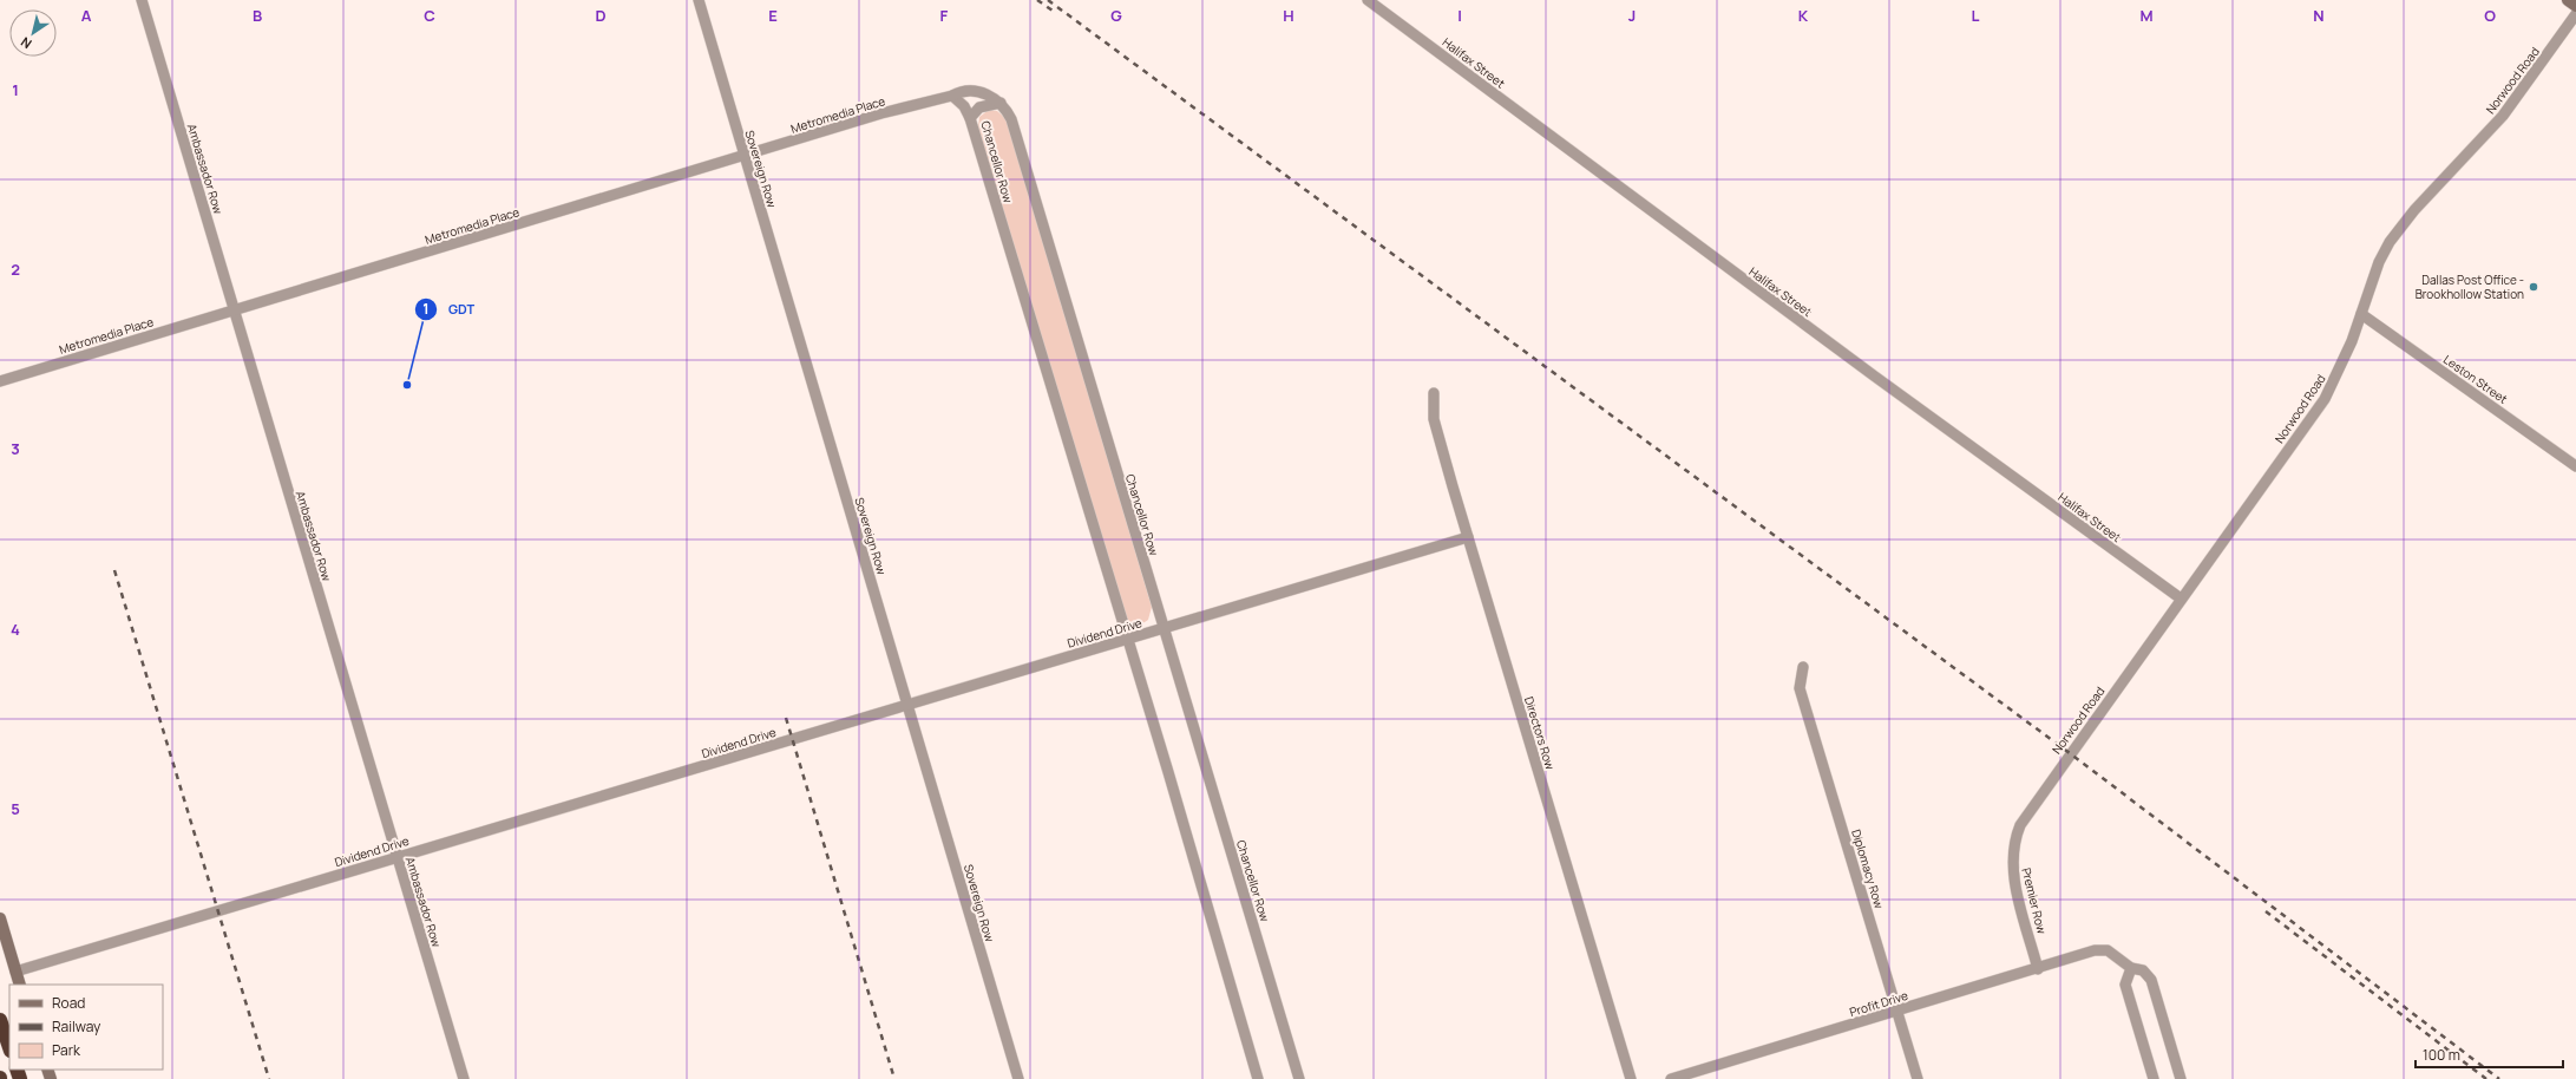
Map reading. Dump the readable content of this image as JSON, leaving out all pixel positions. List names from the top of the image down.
{
  "streets": {
    "street": [
      "Halifax Street",
      "Norwood Road",
      "Metromedia Place",
      "Chancellor Row",
      "Ambassador Row",
      "Sovereign Row",
      "Leston Street",
      "Dividend Drive",
      "Directors Row",
      "Diplomacy Row",
      "Premier Row",
      "Profit Drive"
    ]
  },
  "crossings": [
    ["Halifax Street", "Norwood Road"],
    ["Norwood Road", "Leston Street"],
    ["Norwood Road", "Premier Row"],
    ["Metromedia Place", "Chancellor Row"],
    ["Metromedia Place", "Ambassador Row"],
    ["Metromedia Place", "Sovereign Row"],
    ["Chancellor Row", "Dividend Drive"],
    ["Ambassador Row", "Dividend Drive"],
    ["Sovereign Row", "Dividend Drive"],
    ["Dividend Drive", "Directors Row"],
    ["Diplomacy Row", "Profit Drive"],
    ["Premier Row", "Profit Drive"]
  ],
  "places": ["Dallas Post Office - Brookhollow Station", "GDT"],
  "legend": ["Road", "Railway", "Park"],
  "scale_bar": "100 m",
  "north": "bottom left",
  "grid": {
    "columns": [
      "A",
      "B",
      "C",
      "D",
      "E",
      "F",
      "G",
      "H",
      "I",
      "J",
      "K",
      "L",
      "M",
      "N",
      "O"
    ],
    "rows": [
      "1",
      "2",
      "3",
      "4",
      "5"
    ]
  }
}
